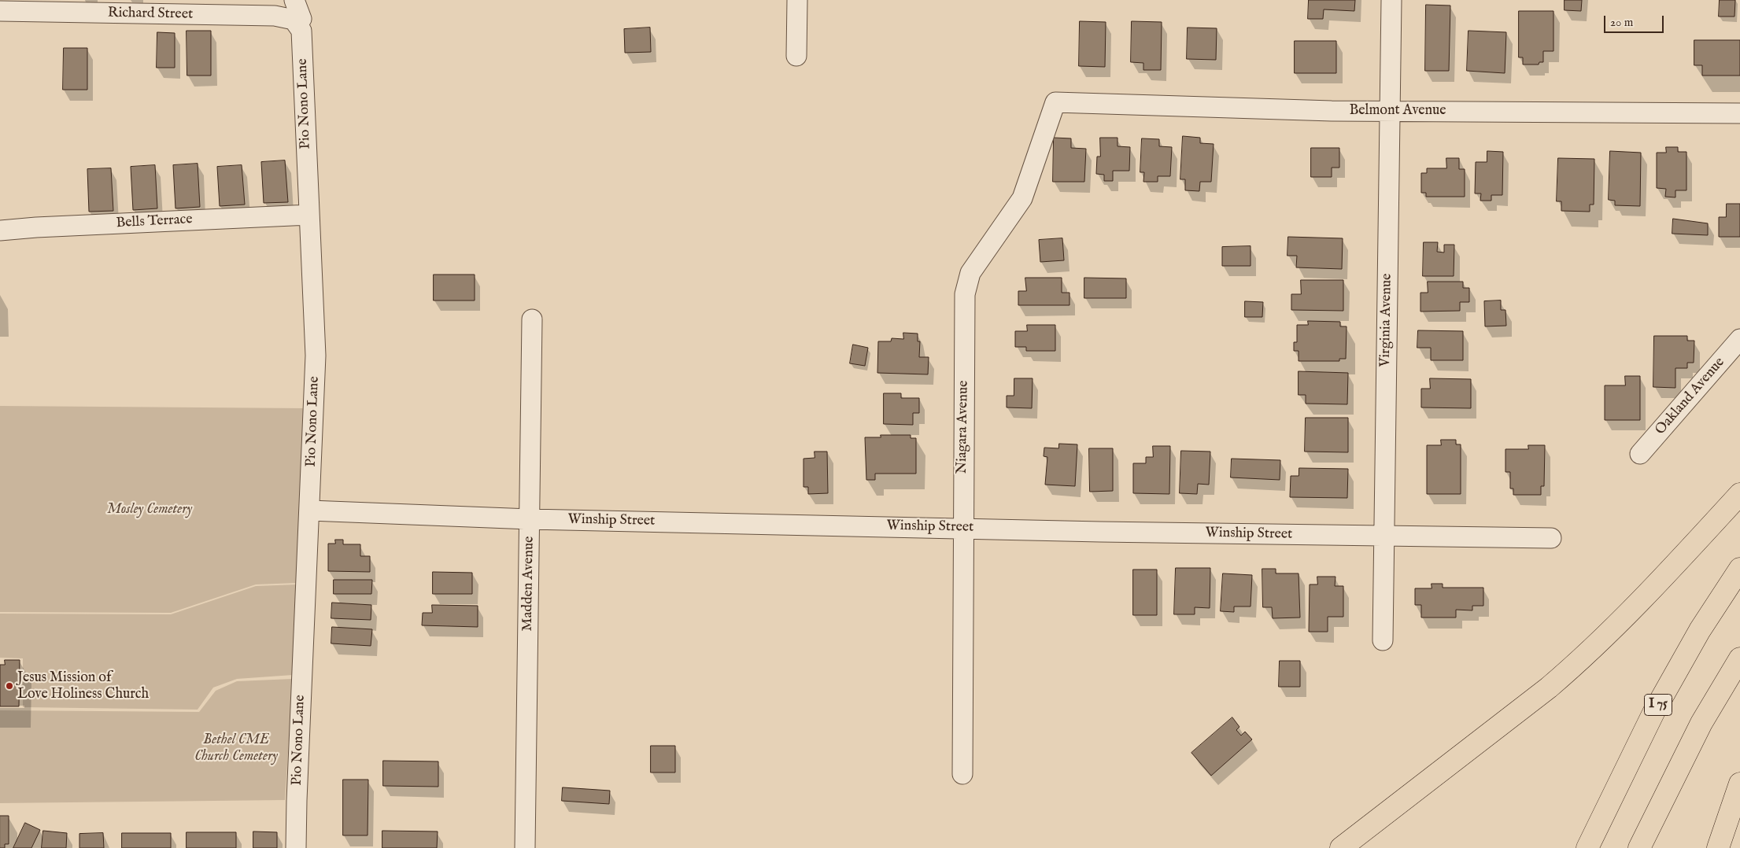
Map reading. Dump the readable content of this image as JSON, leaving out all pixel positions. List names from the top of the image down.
{
  "streets": {
    "highway": ["I 75"],
    "street": [
      "Richard Street",
      "Pio Nono Lane",
      "Belmont Avenue",
      "Bells Terrace",
      "Virginia Avenue",
      "Oakland Avenue",
      "Niagara Avenue",
      "Winship Street",
      "Madden Avenue"
    ]
  },
  "crossings": [
    ["Richard Street", "Pio Nono Lane"],
    ["Pio Nono Lane", "Bells Terrace"],
    ["Pio Nono Lane", "Winship Street"],
    ["Belmont Avenue", "Virginia Avenue"],
    ["Belmont Avenue", "Niagara Avenue"],
    ["Virginia Avenue", "Winship Street"],
    ["Niagara Avenue", "Winship Street"],
    ["Winship Street", "Madden Avenue"]
  ],
  "parks": ["Mosley Cemetery", "Bethel CME Church Cemetery"],
  "places": ["Jesus Mission of Love Holiness Church"],
  "scale_bar": "20 m"
}
